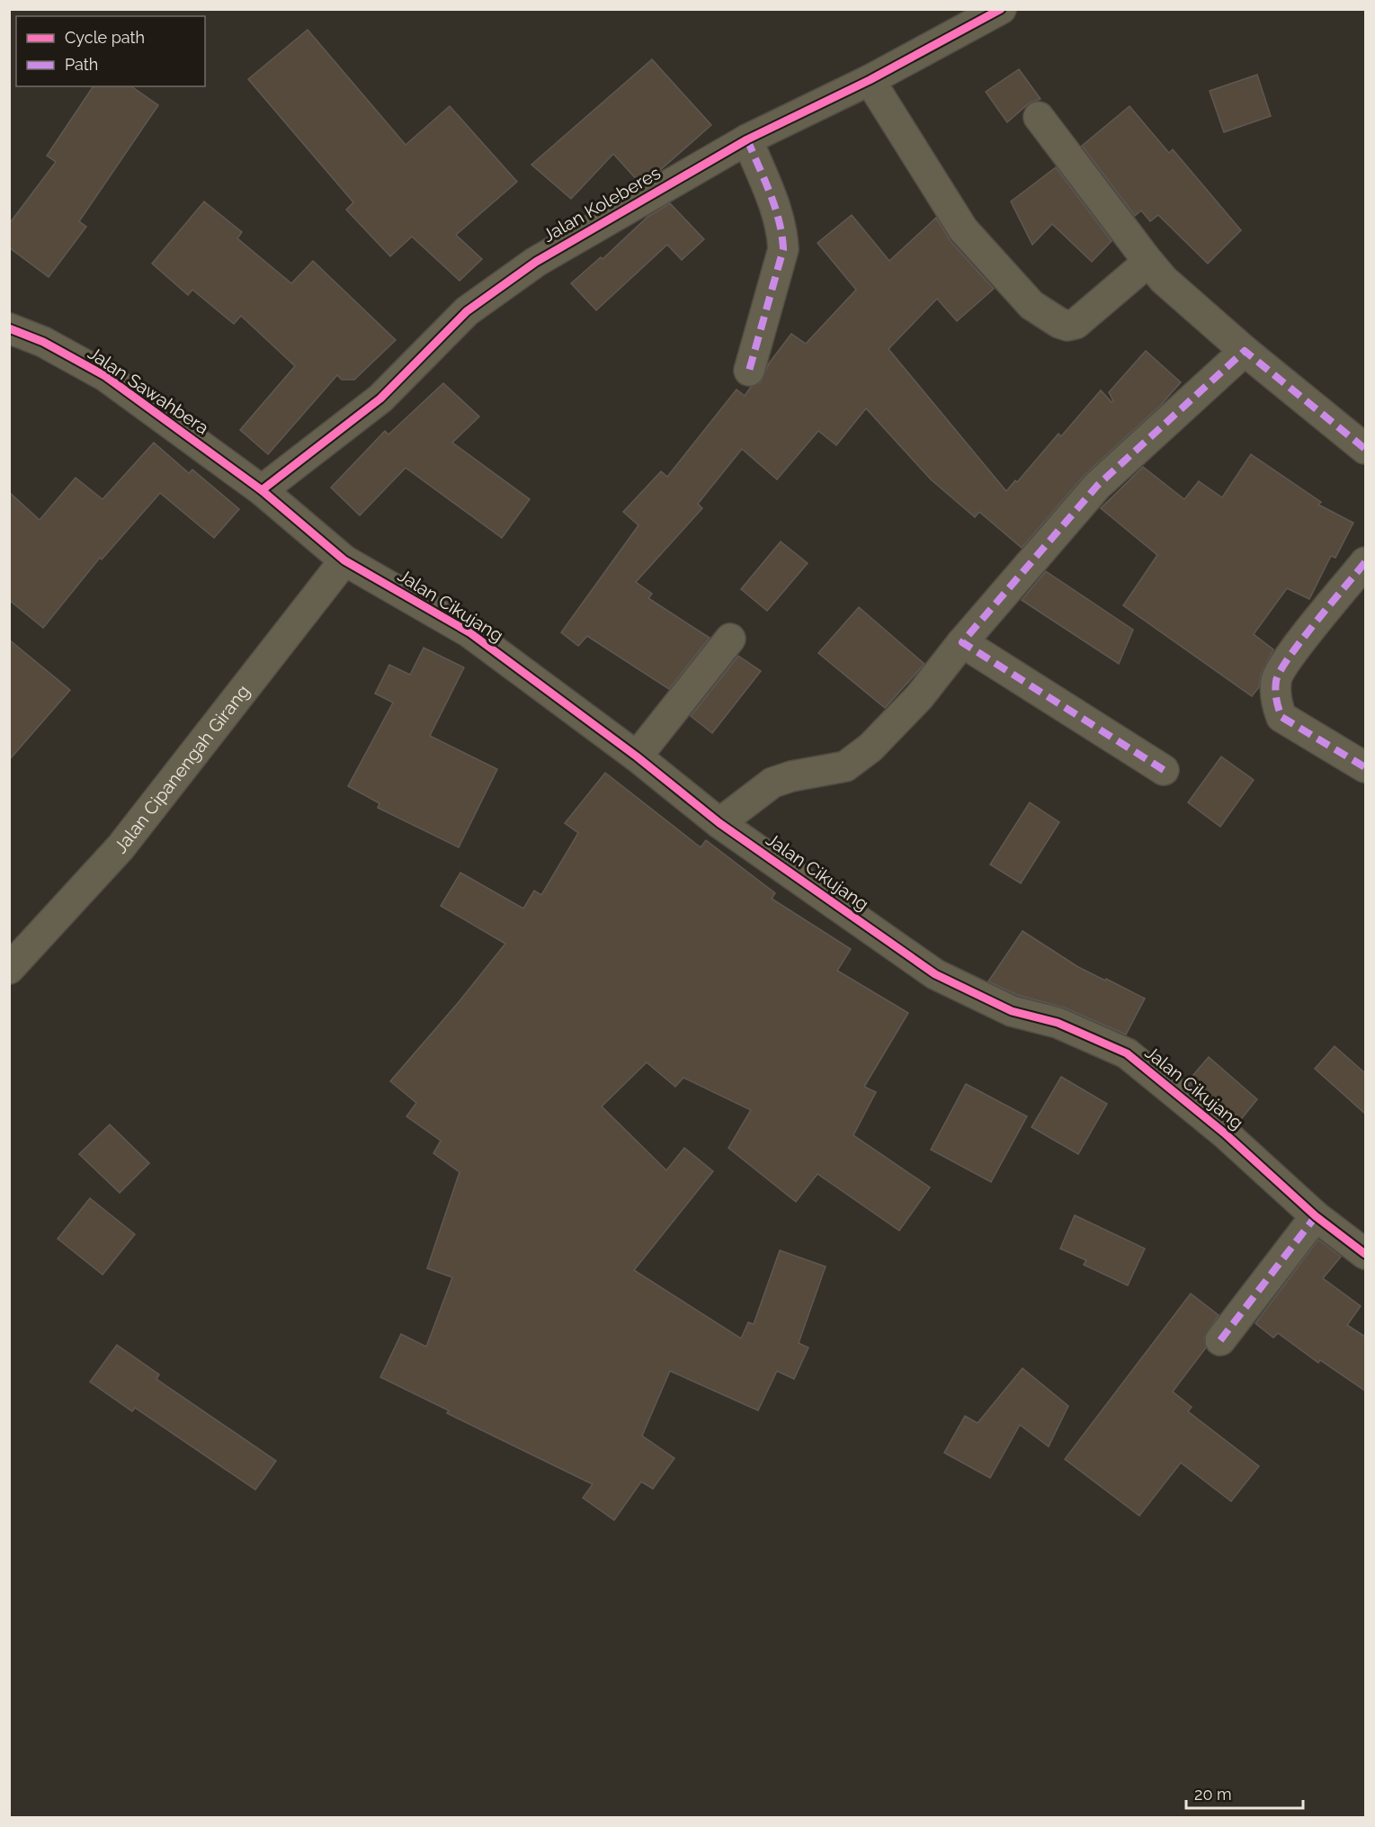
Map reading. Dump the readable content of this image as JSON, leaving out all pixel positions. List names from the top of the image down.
{
  "streets": {
    "street": [
      "Jalan Koleberes",
      "Jalan Sawahbera",
      "Jalan Cikujang",
      "Jalan Cipanengah Girang"
    ]
  },
  "crossings": [
    ["Jalan Koleberes", "Jalan Sawahbera"],
    ["Jalan Koleberes", "Jalan Cikujang"],
    ["Jalan Sawahbera", "Jalan Cikujang"],
    ["Jalan Cikujang", "Jalan Cipanengah Girang"]
  ],
  "legend": ["Cycle path", "Path"],
  "scale_bar": "20 m"
}
